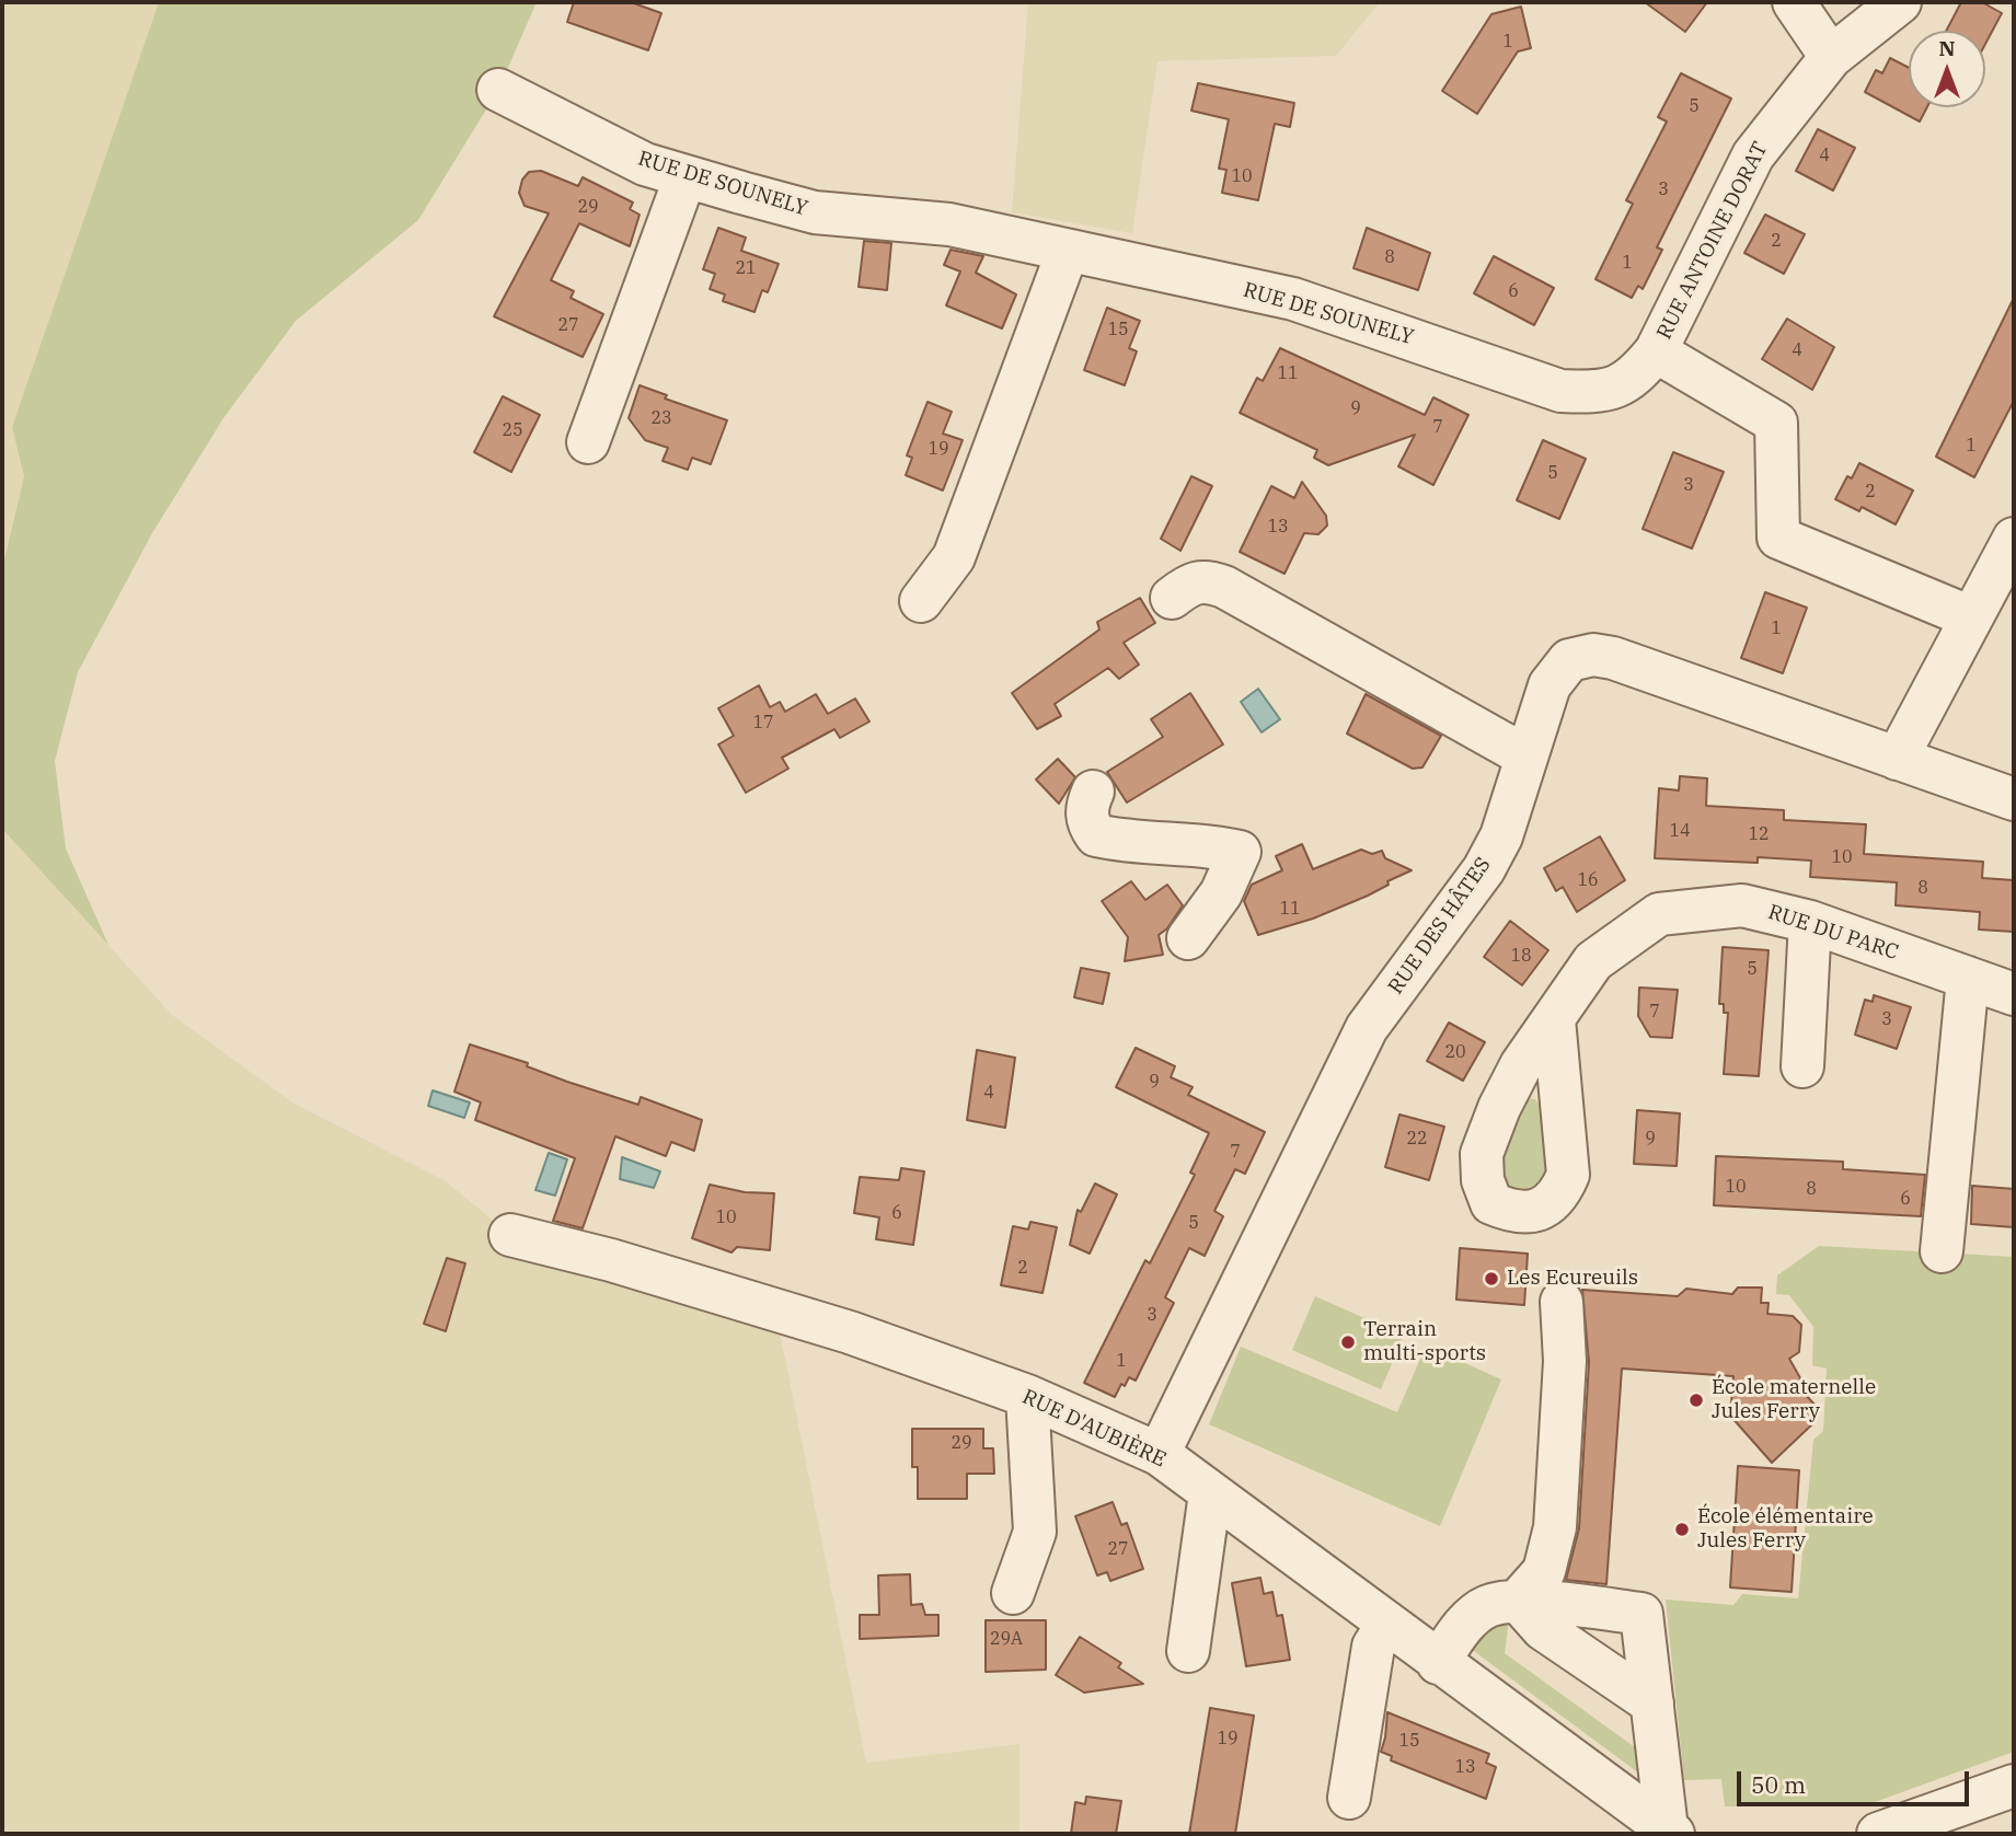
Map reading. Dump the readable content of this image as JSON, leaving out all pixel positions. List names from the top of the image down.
{
  "streets": {
    "street": [
      "RUE DE SOUNELY",
      "RUE ANTOINE DORAT",
      "RUE DES HÂTES",
      "RUE DU PARC",
      "RUE D'AUBIÈRE"
    ]
  },
  "crossings": [
    ["RUE DE SOUNELY", "RUE ANTOINE DORAT"],
    ["RUE DES HÂTES", "RUE D'AUBIÈRE"]
  ],
  "places": [
    "Les Ecureuils",
    "Terrain multi-sports",
    "École maternelle Jules Ferry",
    "École élémentaire Jules Ferry"
  ],
  "house_numbers": [
    "1",
    "5",
    "4",
    "10",
    "3",
    "29",
    "2",
    "8",
    "1",
    "21",
    "6",
    "27",
    "15",
    "4",
    "11",
    "9",
    "23",
    "7",
    "25",
    "1",
    "19",
    "5",
    "3",
    "2",
    "13",
    "1",
    "17",
    "14",
    "12",
    "10",
    "16",
    "8",
    "11",
    "18",
    "5",
    "7",
    "3",
    "20",
    "9",
    "4",
    "22",
    "9",
    "7",
    "10",
    "8",
    "6",
    "6",
    "10",
    "5",
    "2",
    "3",
    "1",
    "29",
    "27",
    "29A",
    "19",
    "15",
    "13"
  ],
  "scale_bar": "50 m",
  "north": "top"
}
